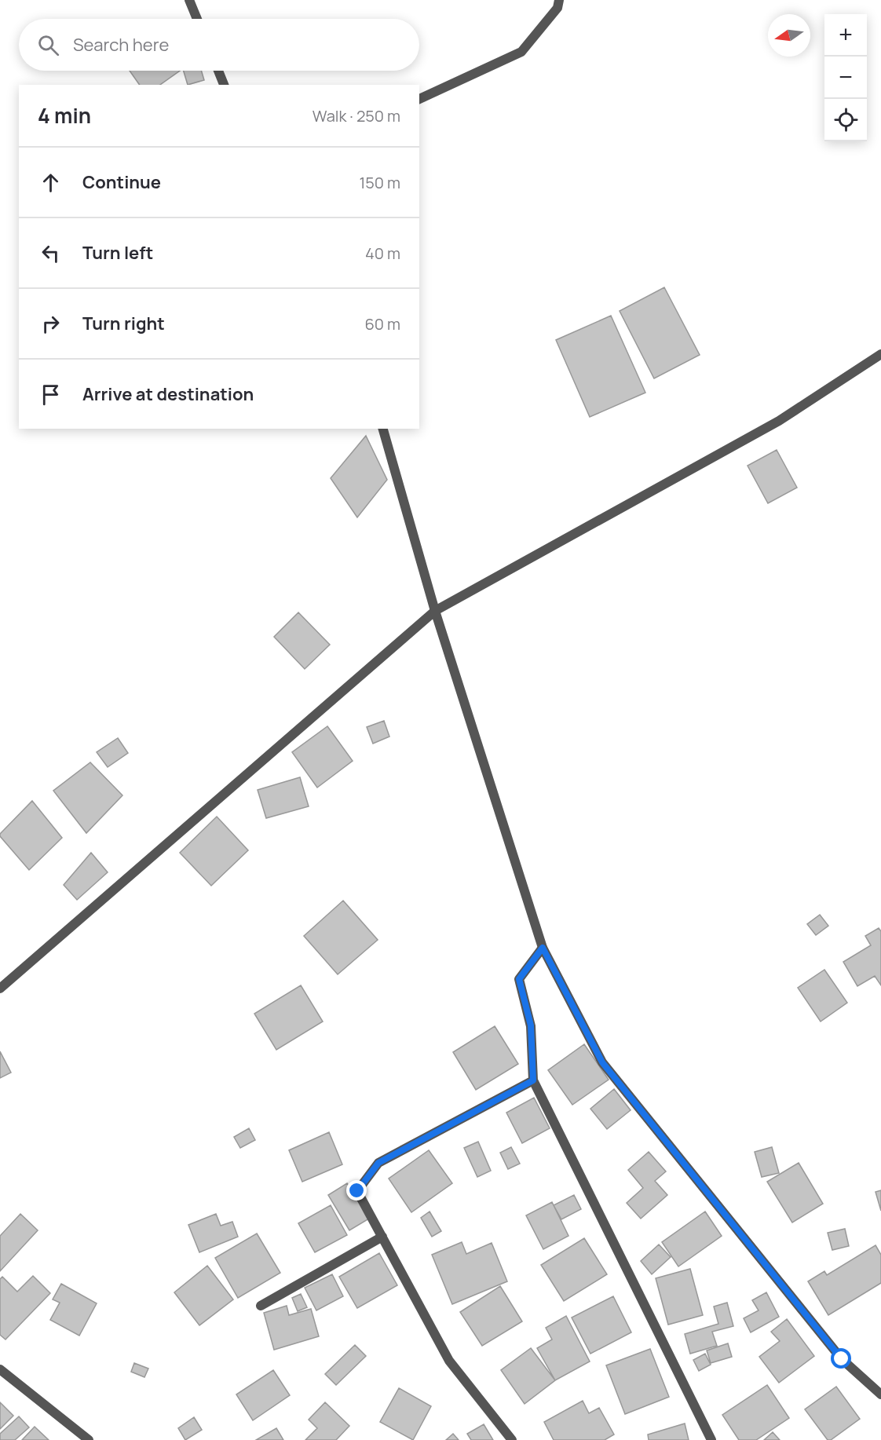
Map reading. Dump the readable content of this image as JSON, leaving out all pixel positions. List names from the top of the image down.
{
  "north": "left",
  "page": {
    "map_buttons": ["+", "−"],
    "search": "Search here",
    "heading": ["4 min", "Walk · 250 m"],
    "list": [
      ["Continue", "150 m"],
      ["Turn left", "40 m"],
      ["Turn right", "60 m"],
      "Arrive at destination"
    ]
  }
}
